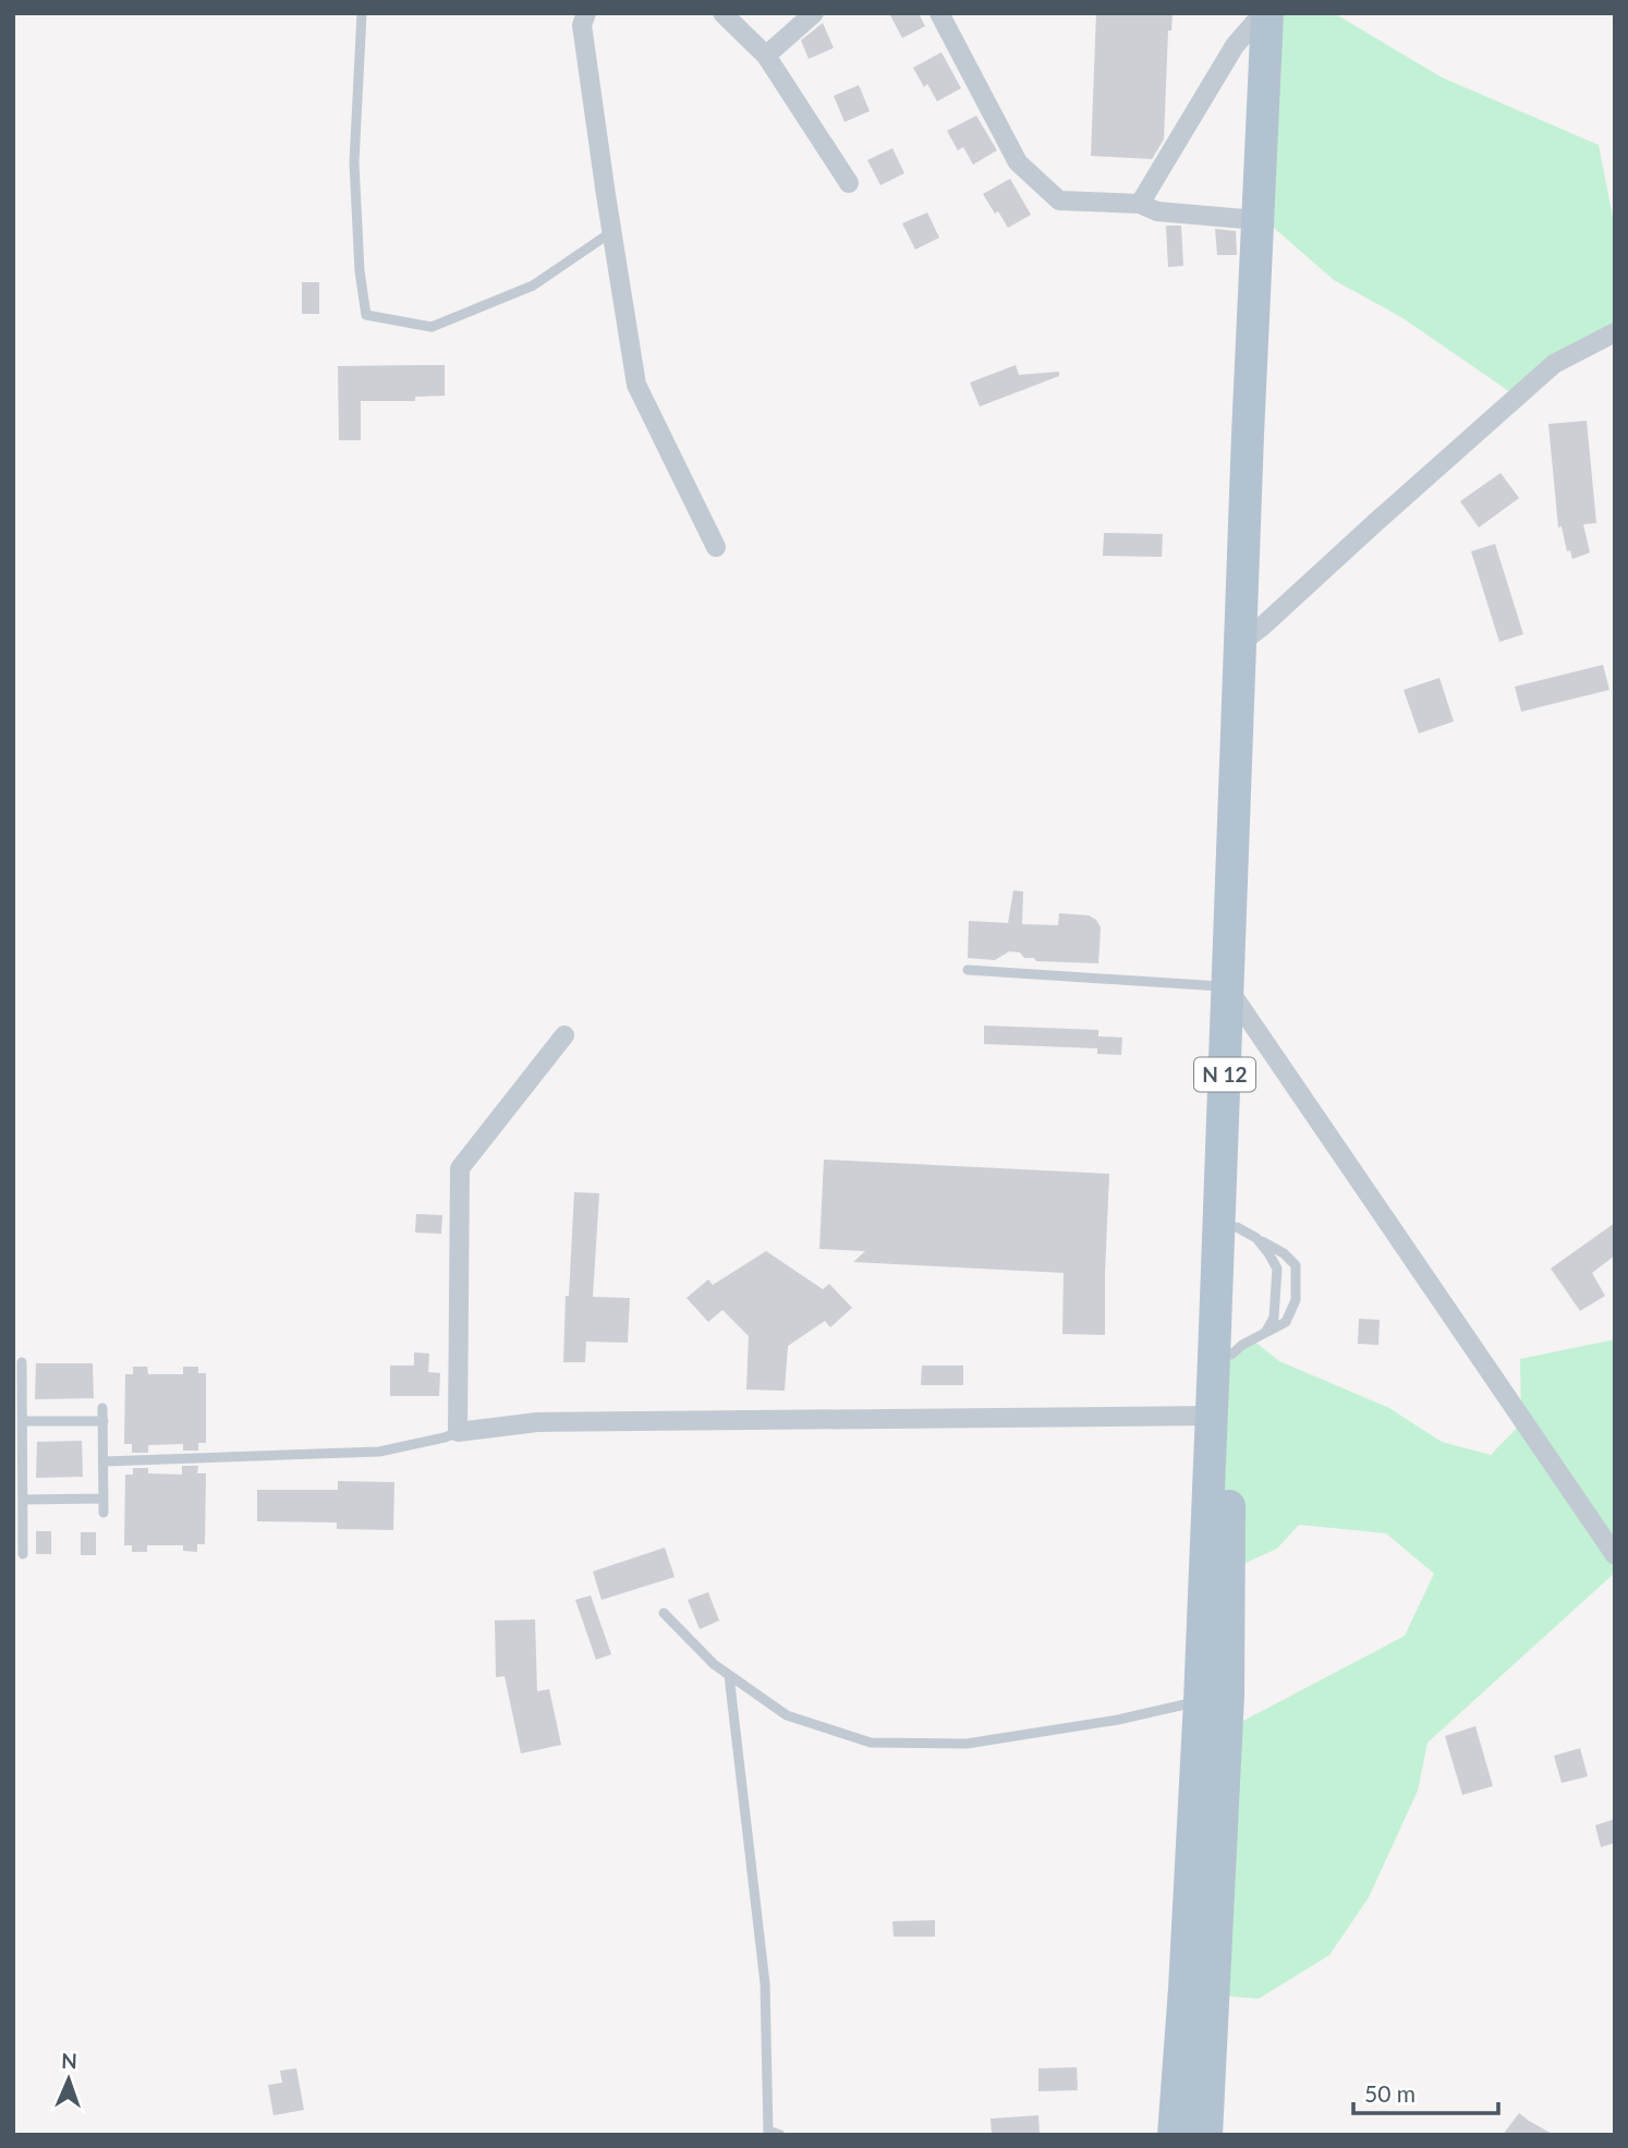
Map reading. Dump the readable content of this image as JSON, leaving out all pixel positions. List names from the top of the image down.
{
  "streets": {
    "main road": ["N 12"]
  },
  "scale_bar": "50 m",
  "north": "top"
}
